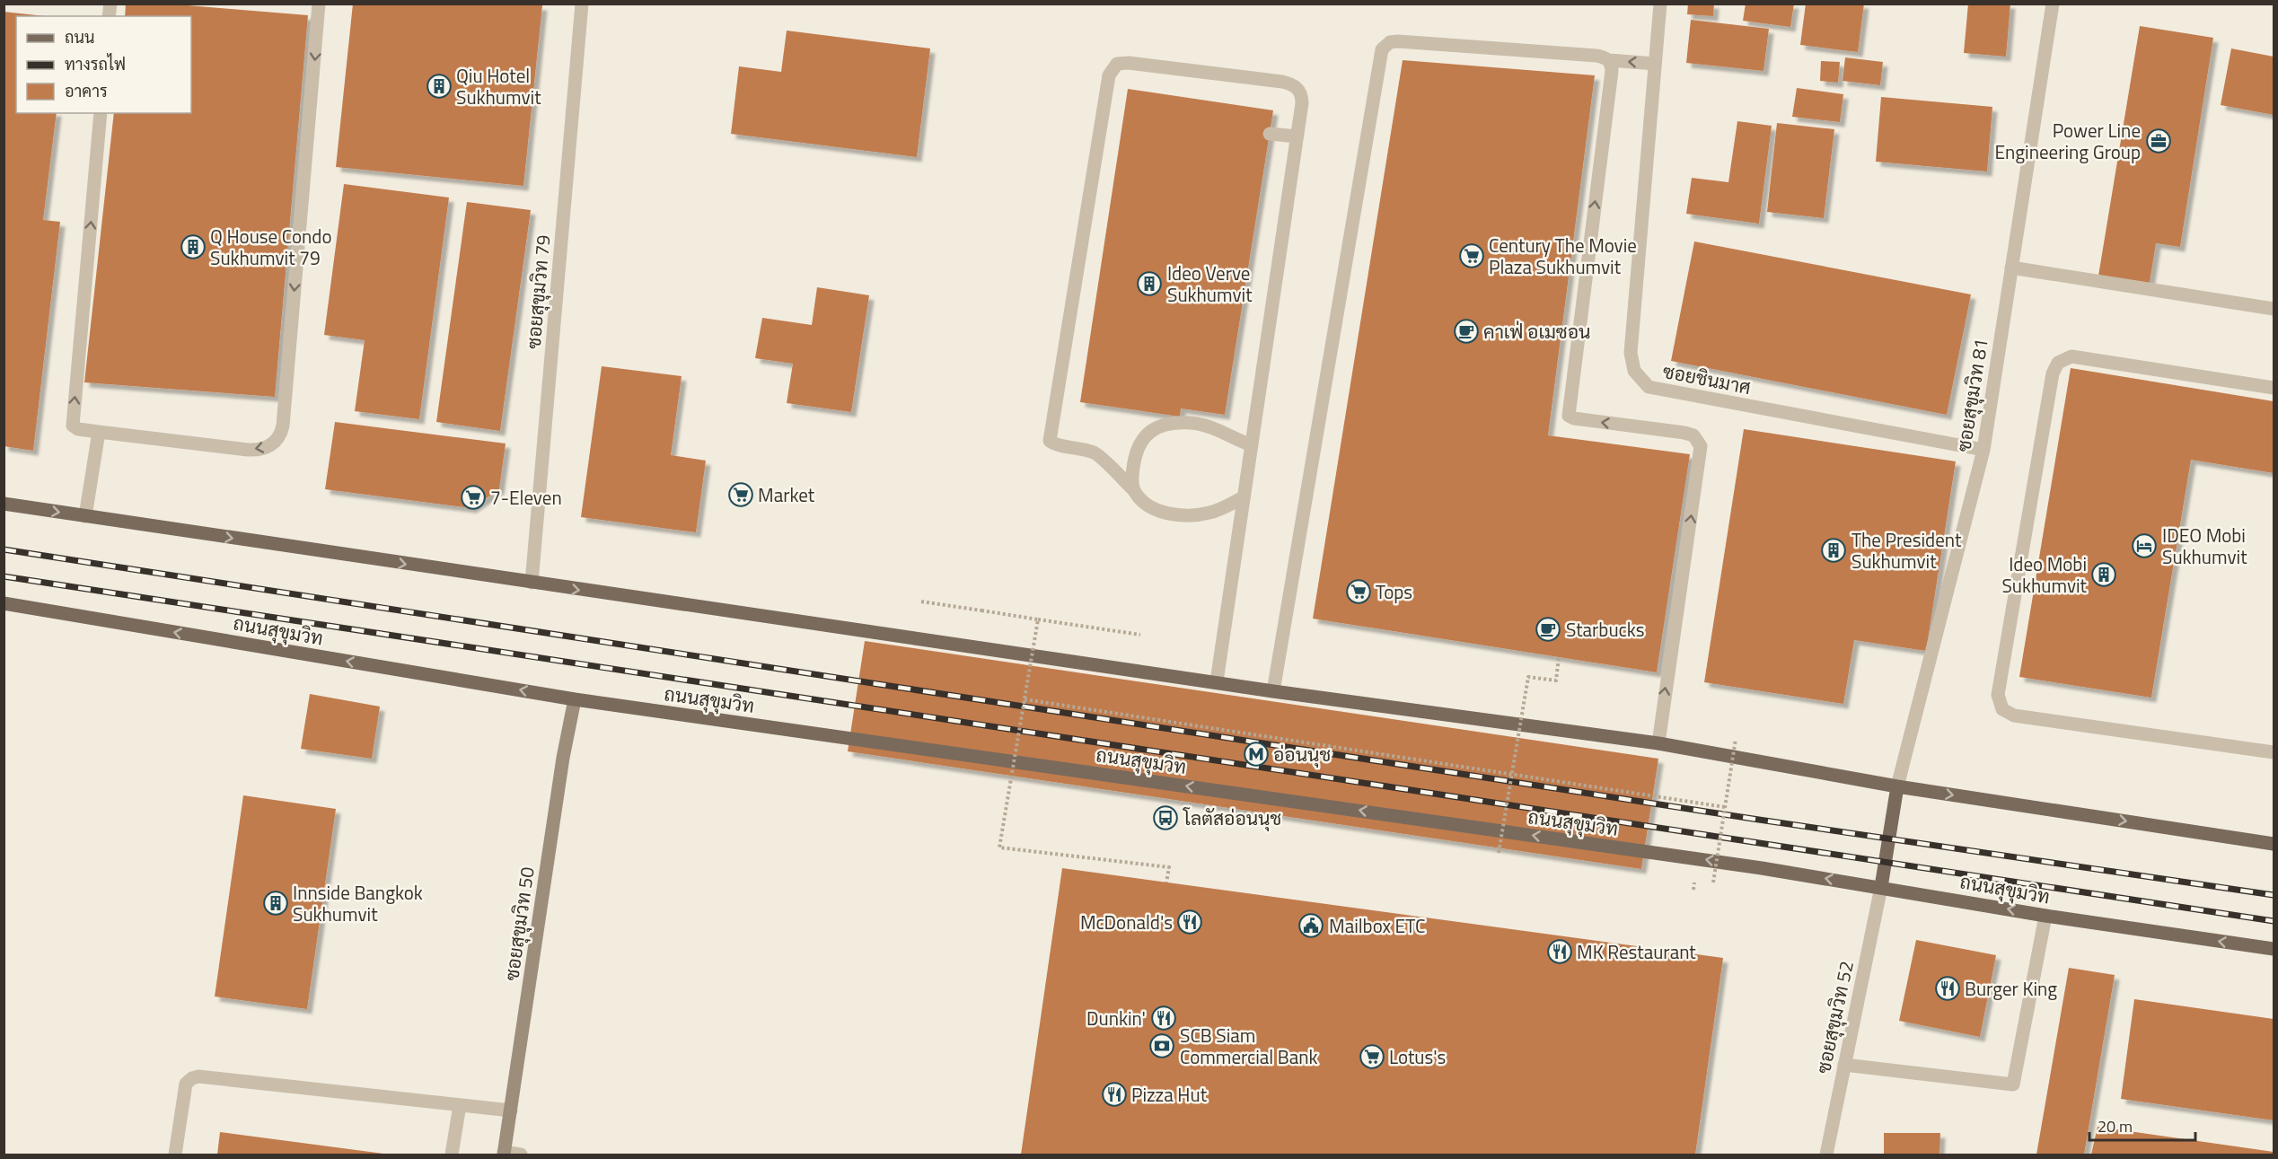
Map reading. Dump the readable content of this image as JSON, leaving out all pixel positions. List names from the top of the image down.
{
  "streets": {
    "main road": ["ถนนสุขุมวิท"],
    "street": [
      "ซอยสุขุมวิท 79",
      "ซอยชินมาศ",
      "ซอยสุขุมวิท 81",
      "ซอยสุขุมวิท 50",
      "ซอยสุขุมวิท 52"
    ]
  },
  "crossings": [
    ["ซอยชินมาศ", "ซอยสุขุมวิท 81"],
    ["ถนนสุขุมวิท", "ซอยสุขุมวิท 50"],
    ["ถนนสุขุมวิท", "ซอยสุขุมวิท 52"]
  ],
  "places": {
    "building": [
      "Qiu Hotel Sukhumvit",
      "Q House Condo Sukhumvit 79",
      "Ideo Verve Sukhumvit",
      "The President Sukhumvit",
      "Ideo Mobi Sukhumvit",
      "Innside Bangkok Sukhumvit"
    ],
    "office": ["Power Line Engineering Group"],
    "supermarket": [
      "Century The Movie Plaza Sukhumvit",
      "Market",
      "7-Eleven",
      "Tops",
      "Lotus's"
    ],
    "cafe": ["คาเฟ่ อเมซอน", "Starbucks"],
    "hotel": ["IDEO Mobi Sukhumvit"],
    "metro station": ["อ่อนนุช"],
    "bus stop": ["โลตัสอ่อนนุช"],
    "restaurant": [
      "McDonald's",
      "MK Restaurant",
      "Burger King",
      "Dunkin'",
      "Pizza Hut"
    ],
    "public building": ["Mailbox ETC"],
    "bank": ["SCB Siam Commercial Bank"]
  },
  "legend": ["ถนน", "ทางรถไฟ", "อาคาร"],
  "scale_bar": "20 m"
}
